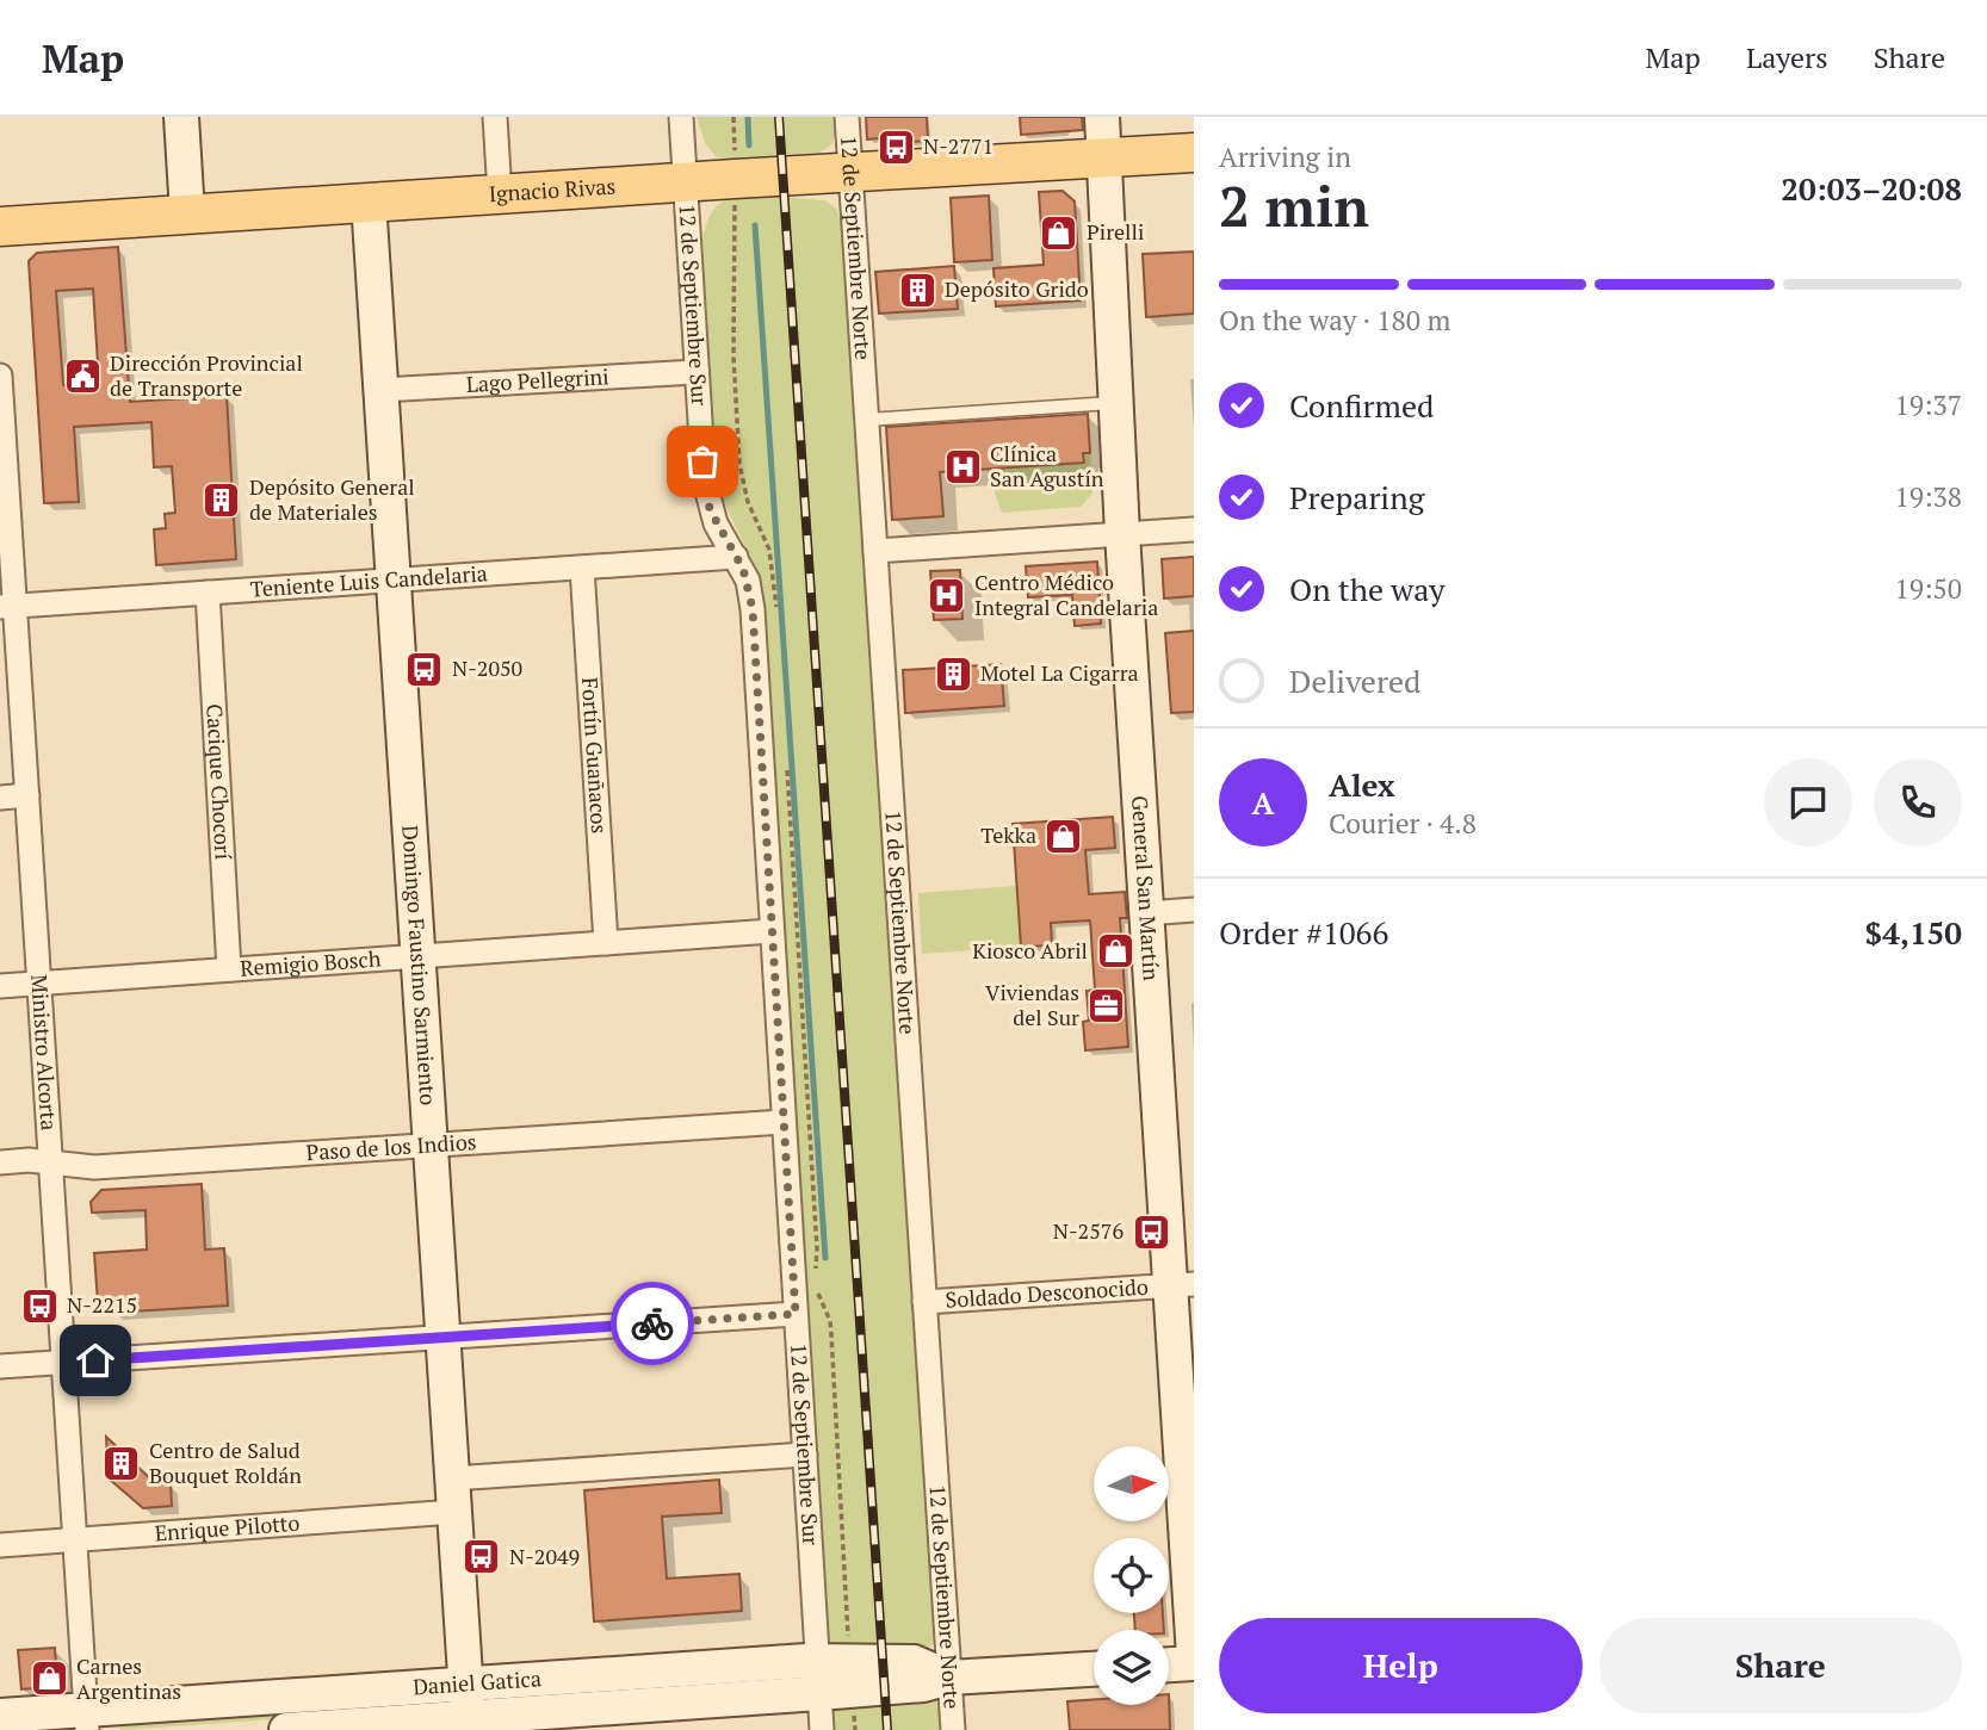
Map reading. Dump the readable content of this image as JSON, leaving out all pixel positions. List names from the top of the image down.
{
  "streets": {
    "main road": [
      "Ignacio Rivas",
      "General San Martín",
      "Domingo Faustino Sarmiento",
      "Daniel Gatica"
    ],
    "street": [
      "12 de Septiembre Norte",
      "12 de Septiembre Sur",
      "Lago Pellegrini",
      "Teniente Luis Candelaria",
      "Fortín Guañacos",
      "Cacique Chocorí",
      "Remigio Bosch",
      "Ministro Alcorta",
      "Paso de los Indios",
      "Soldado Desconocido",
      "Enrique Pilotto"
    ]
  },
  "crossings": [
    ["Ignacio Rivas", "12 de Septiembre Norte"],
    ["Ignacio Rivas", "12 de Septiembre Sur"],
    ["Ignacio Rivas", "General San Martín"],
    ["Ignacio Rivas", "Domingo Faustino Sarmiento"],
    ["12 de Septiembre Norte", "Soldado Desconocido"],
    ["12 de Septiembre Norte", "Daniel Gatica"],
    ["12 de Septiembre Sur", "Lago Pellegrini"],
    ["12 de Septiembre Sur", "Teniente Luis Candelaria"],
    ["12 de Septiembre Sur", "Remigio Bosch"],
    ["12 de Septiembre Sur", "Paso de los Indios"],
    ["12 de Septiembre Sur", "Enrique Pilotto"],
    ["12 de Septiembre Sur", "Daniel Gatica"],
    ["Lago Pellegrini", "Domingo Faustino Sarmiento"],
    ["Teniente Luis Candelaria", "Fortín Guañacos"],
    ["Teniente Luis Candelaria", "Cacique Chocorí"],
    ["Teniente Luis Candelaria", "Domingo Faustino Sarmiento"],
    ["Teniente Luis Candelaria", "Ministro Alcorta"],
    ["Fortín Guañacos", "Remigio Bosch"],
    ["Cacique Chocorí", "Remigio Bosch"],
    ["General San Martín", "Soldado Desconocido"],
    ["Remigio Bosch", "Domingo Faustino Sarmiento"],
    ["Remigio Bosch", "Ministro Alcorta"],
    ["Domingo Faustino Sarmiento", "Paso de los Indios"],
    ["Domingo Faustino Sarmiento", "Enrique Pilotto"],
    ["Domingo Faustino Sarmiento", "Daniel Gatica"],
    ["Ministro Alcorta", "Paso de los Indios"],
    ["Ministro Alcorta", "Enrique Pilotto"],
    ["Ministro Alcorta", "Daniel Gatica"]
  ],
  "places": {
    "bus stop": [
      "N-2771",
      "N-2050",
      "N-2576",
      "N-2215",
      "N-2049"
    ],
    "shop": [
      "Pirelli",
      "Tekka",
      "Kiosco Abril",
      "Carnes Argentinas"
    ],
    "building": [
      "Depósito Grido",
      "Depósito General de Materiales",
      "Motel La Cigarra",
      "Centro de Salud Bouquet Roldán"
    ],
    "public building": ["Dirección Provincial de Transporte"],
    "hospital": ["Clínica San Agustín", "Centro Médico Integral Candelaria"],
    "office": ["Viviendas del Sur"]
  },
  "north": "right",
  "page": {
    "header": "Map",
    "nav": ["Map", "Layers", "Share"],
    "heading": ["2 min", "Arriving in", "20:03–20:08"],
    "panel": [
      "Alex",
      "Courier · 4.8",
      "Order #1066",
      "$4,150"
    ],
    "bar": "On the way · 180 m",
    "list": [
      ["Confirmed", "19:37"],
      ["Preparing", "19:38"],
      ["On the way", "19:50"],
      "Delivered"
    ],
    "round": "A",
    "buttons": ["Help", "Share"]
  }
}
